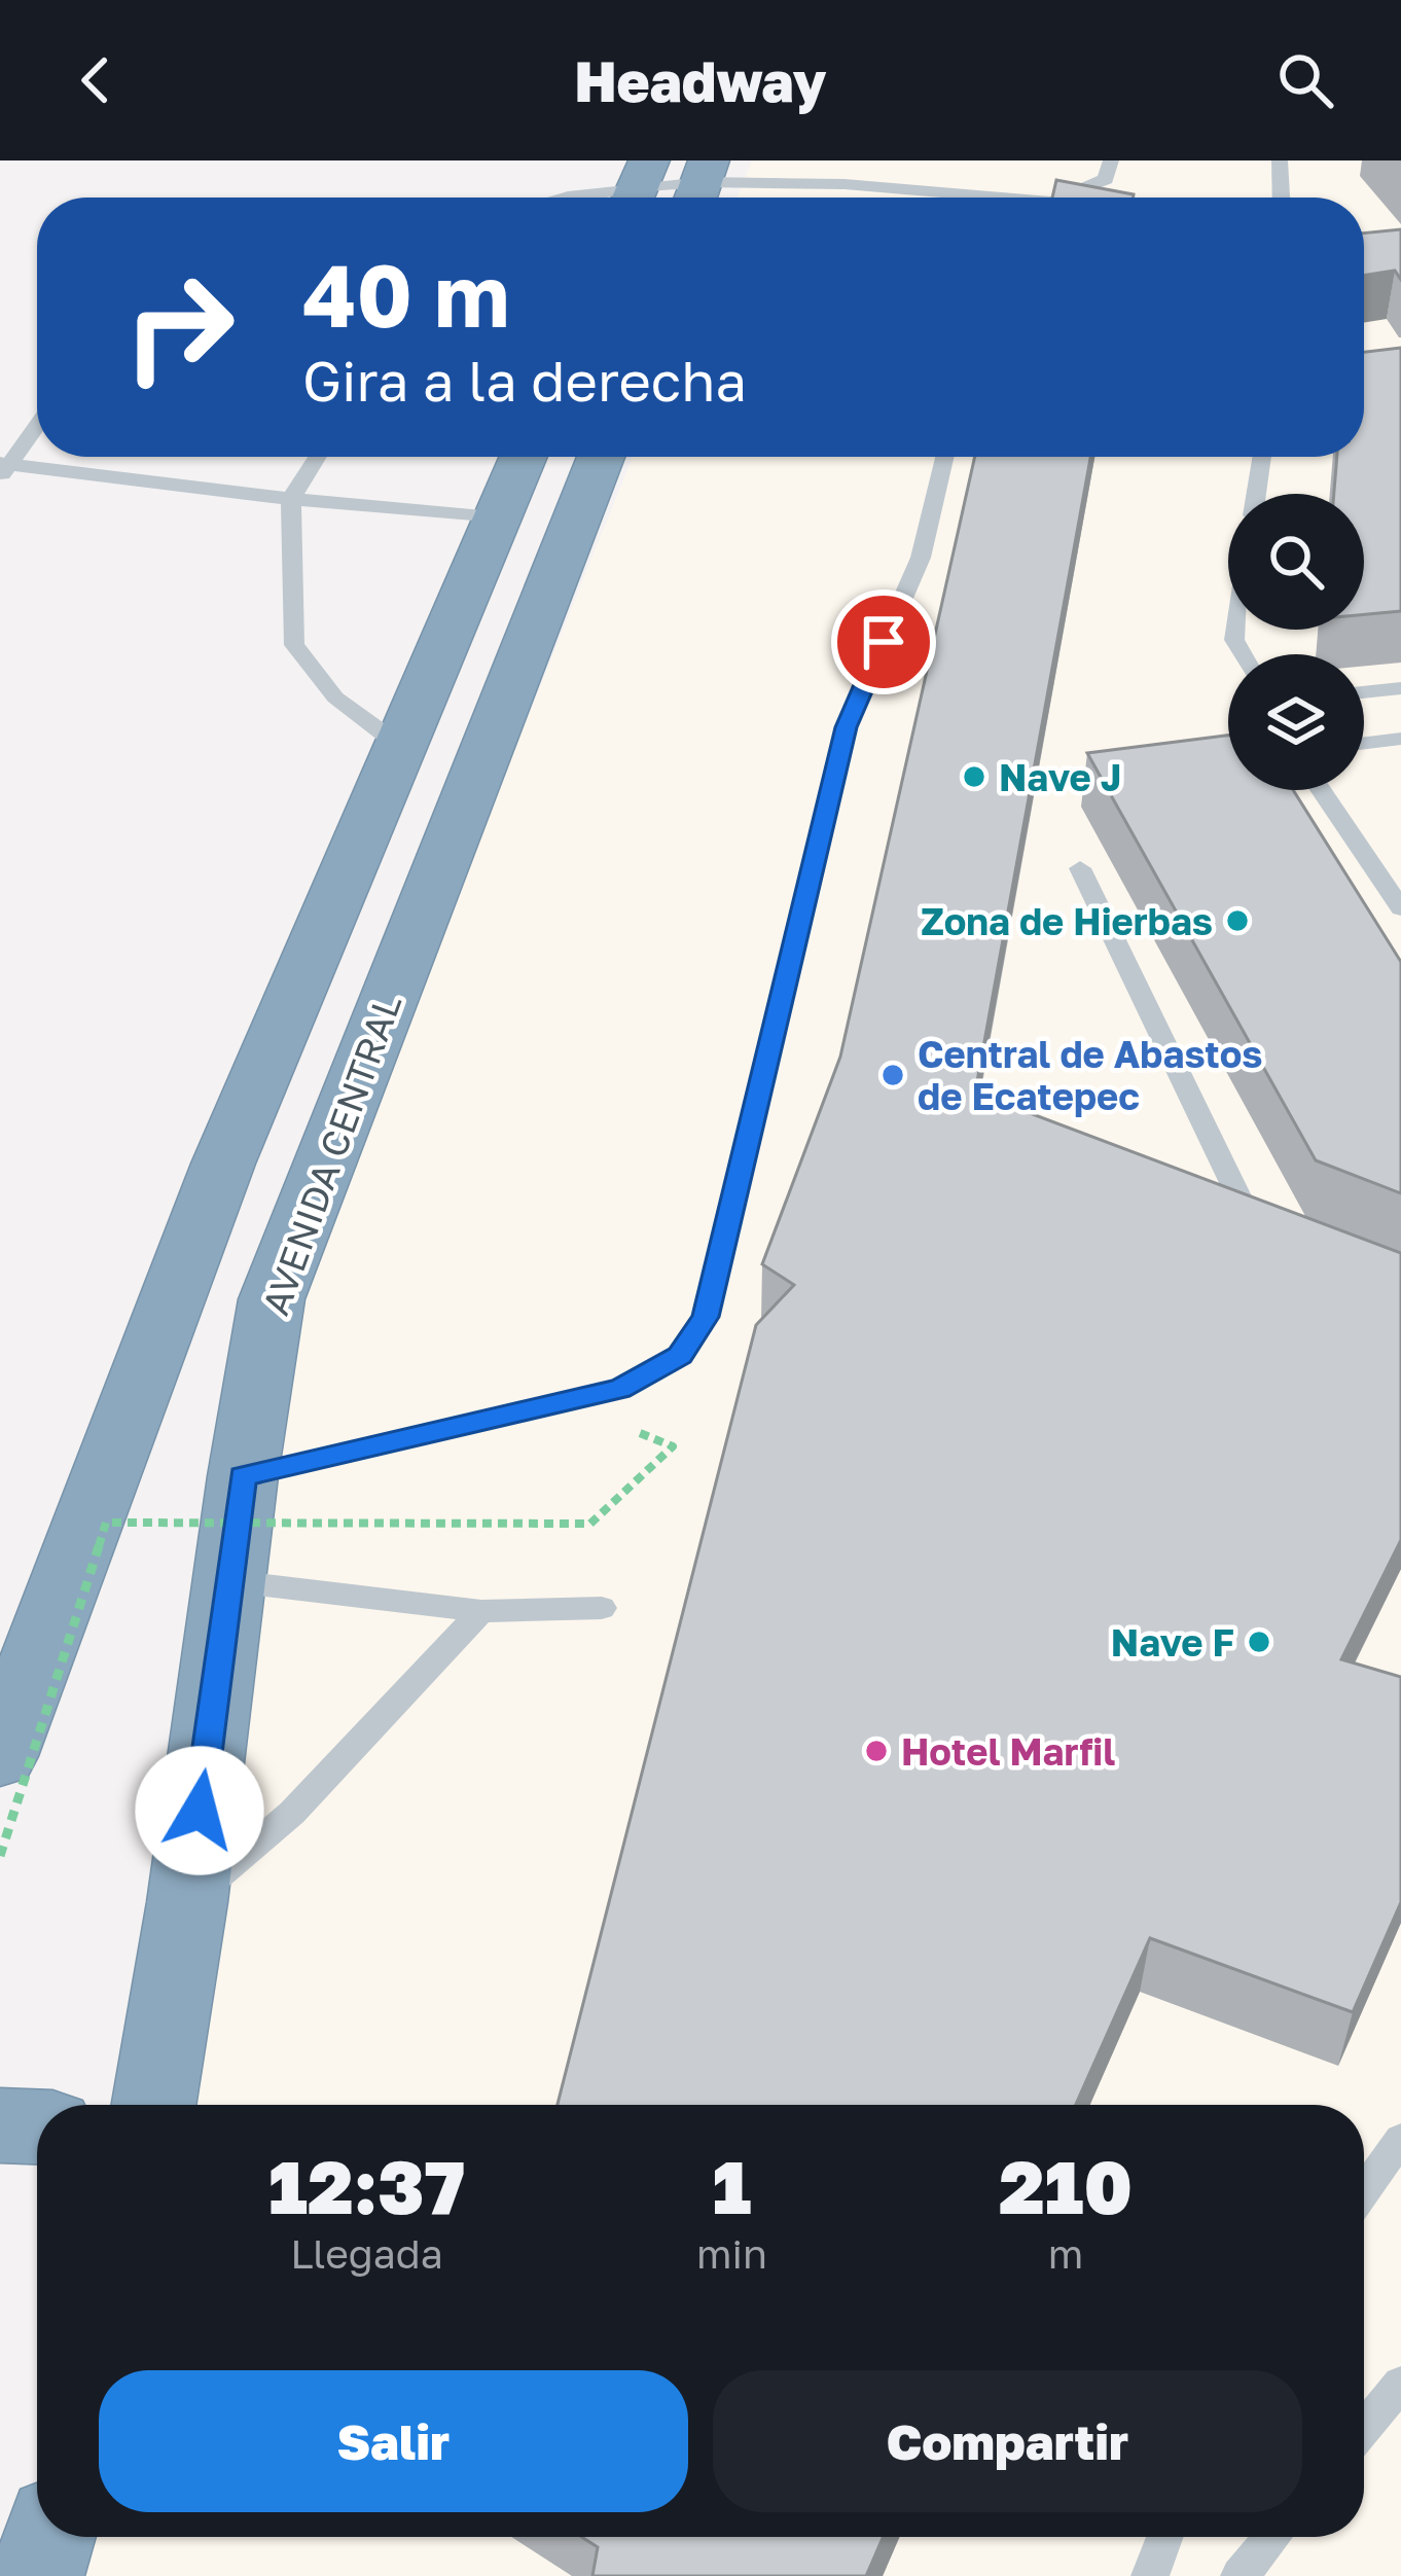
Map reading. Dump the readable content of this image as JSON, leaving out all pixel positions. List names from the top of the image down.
{
  "streets": {
    "highway": ["AVENIDA CENTRAL"]
  },
  "places": [
    "Nave J",
    "Zona de Hierbas",
    "Central de Abastos de Ecatepec",
    "Nave F",
    "Hotel Marfil"
  ],
  "page": {
    "header": "Headway",
    "turn": ["40 m", "Gira a la derecha"],
    "eta": [
      "12:37",
      "Llegada",
      "1",
      "min",
      "210",
      "m"
    ],
    "buttons": ["Salir", "Compartir"]
  }
}
